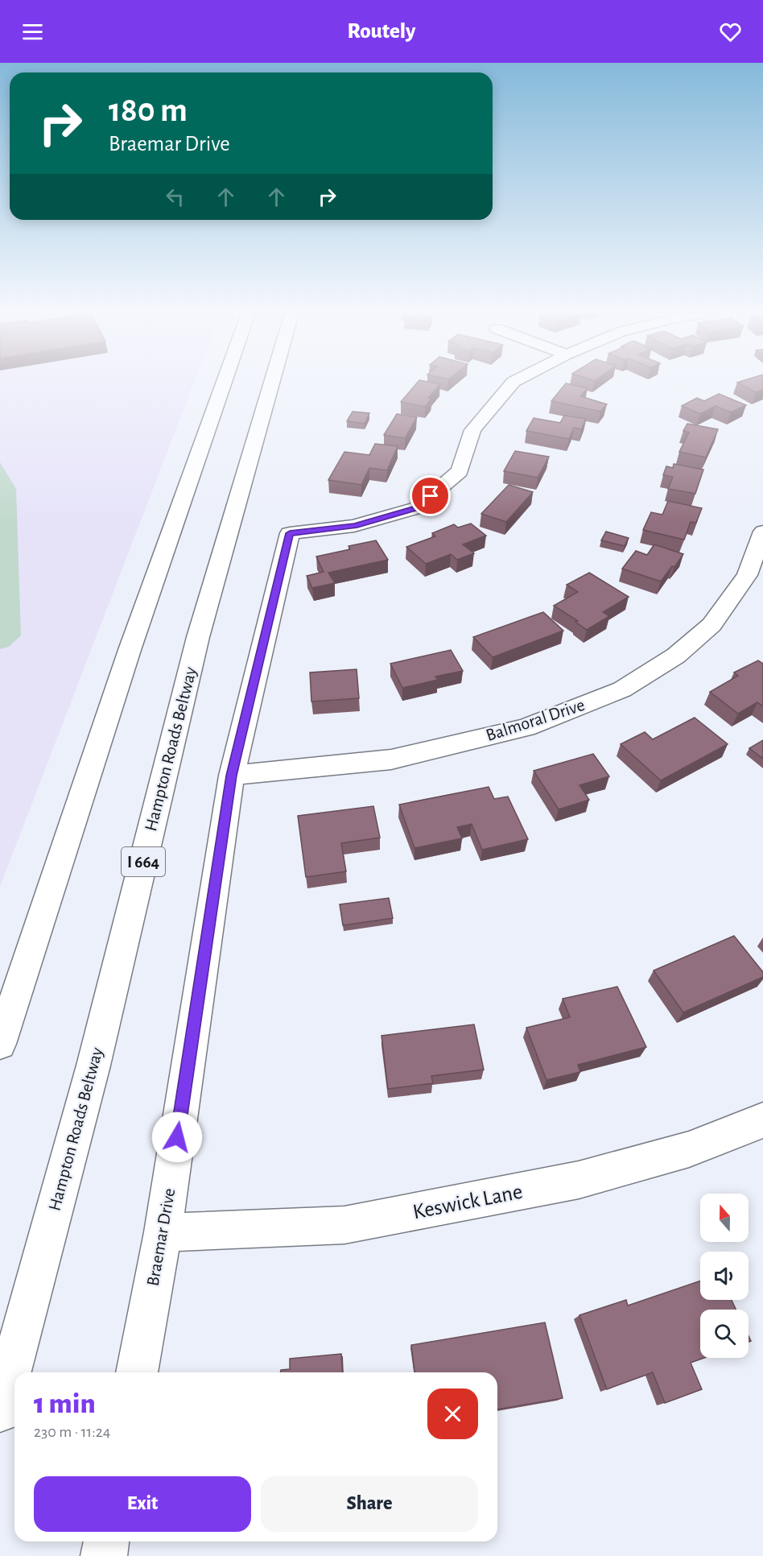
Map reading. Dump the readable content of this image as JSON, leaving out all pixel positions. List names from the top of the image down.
{
  "streets": {
    "main road": [
      "Balmoral Drive",
      "Hampton Roads Beltway",
      "I 664",
      "Keswick Lane",
      "Braemar Drive"
    ]
  },
  "crossings": [
    ["Balmoral Drive", "Braemar Drive"],
    ["Keswick Lane", "Braemar Drive"]
  ],
  "north": "top",
  "page": {
    "header": "Routely",
    "turn": ["180 m", "Braemar Drive"],
    "heading": ["1 min", "230 m · 11:24"],
    "buttons": ["Exit", "Share"]
  }
}
